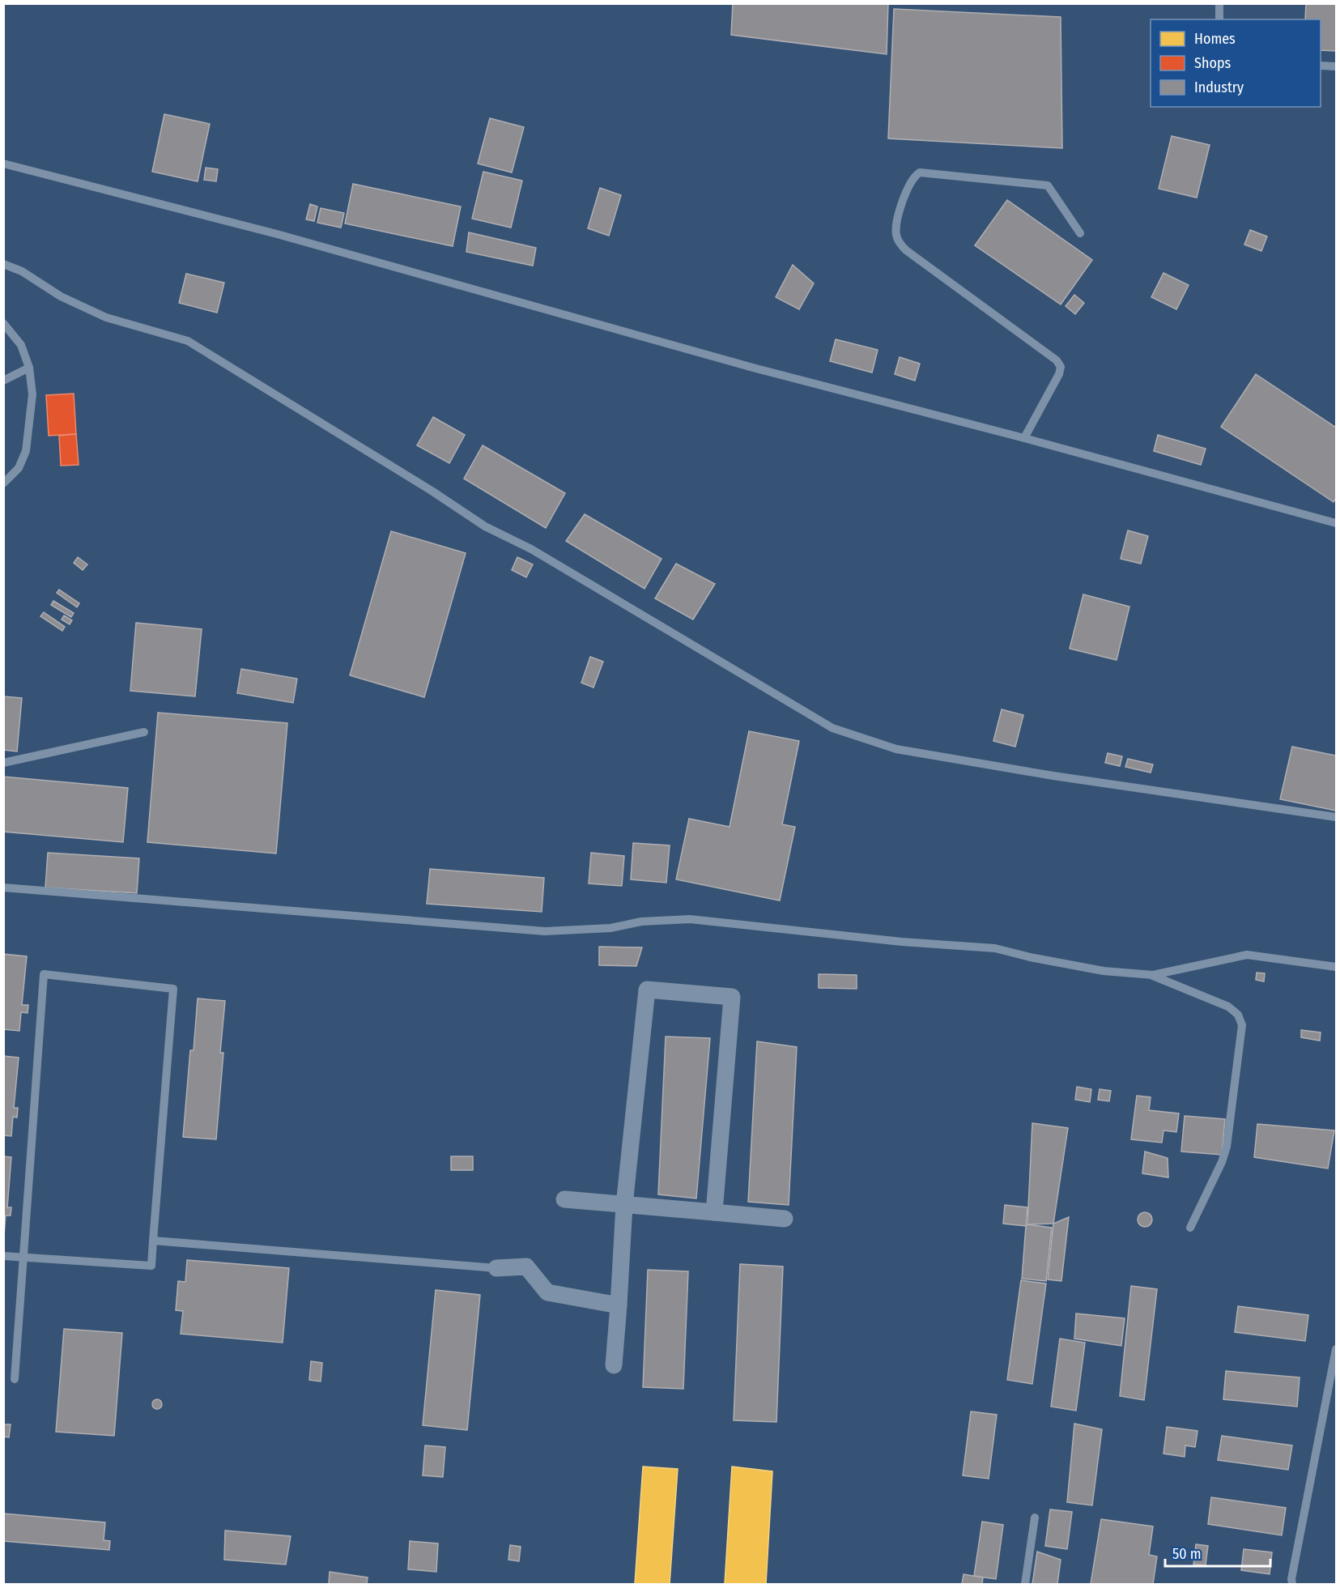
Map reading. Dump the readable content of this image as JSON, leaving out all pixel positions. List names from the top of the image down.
{
  "legend": ["Homes", "Shops", "Industry"],
  "scale_bar": "50 m"
}
